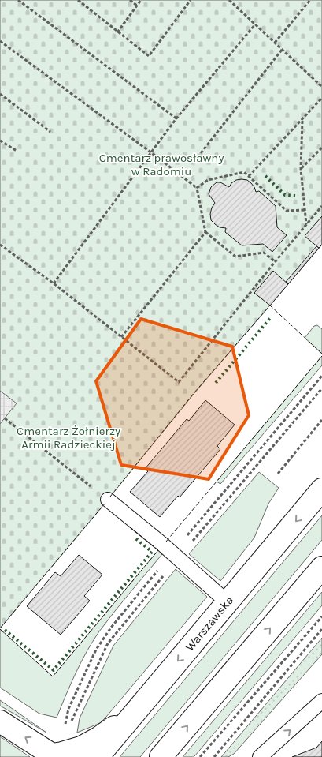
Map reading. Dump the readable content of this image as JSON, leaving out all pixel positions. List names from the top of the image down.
{
  "streets": {
    "main road": ["Warszawska"]
  },
  "parks": ["Cmentarz prawosławny w Radomiu", "Cmentarz Żołnierzy Armii Radzieckiej"]
}
